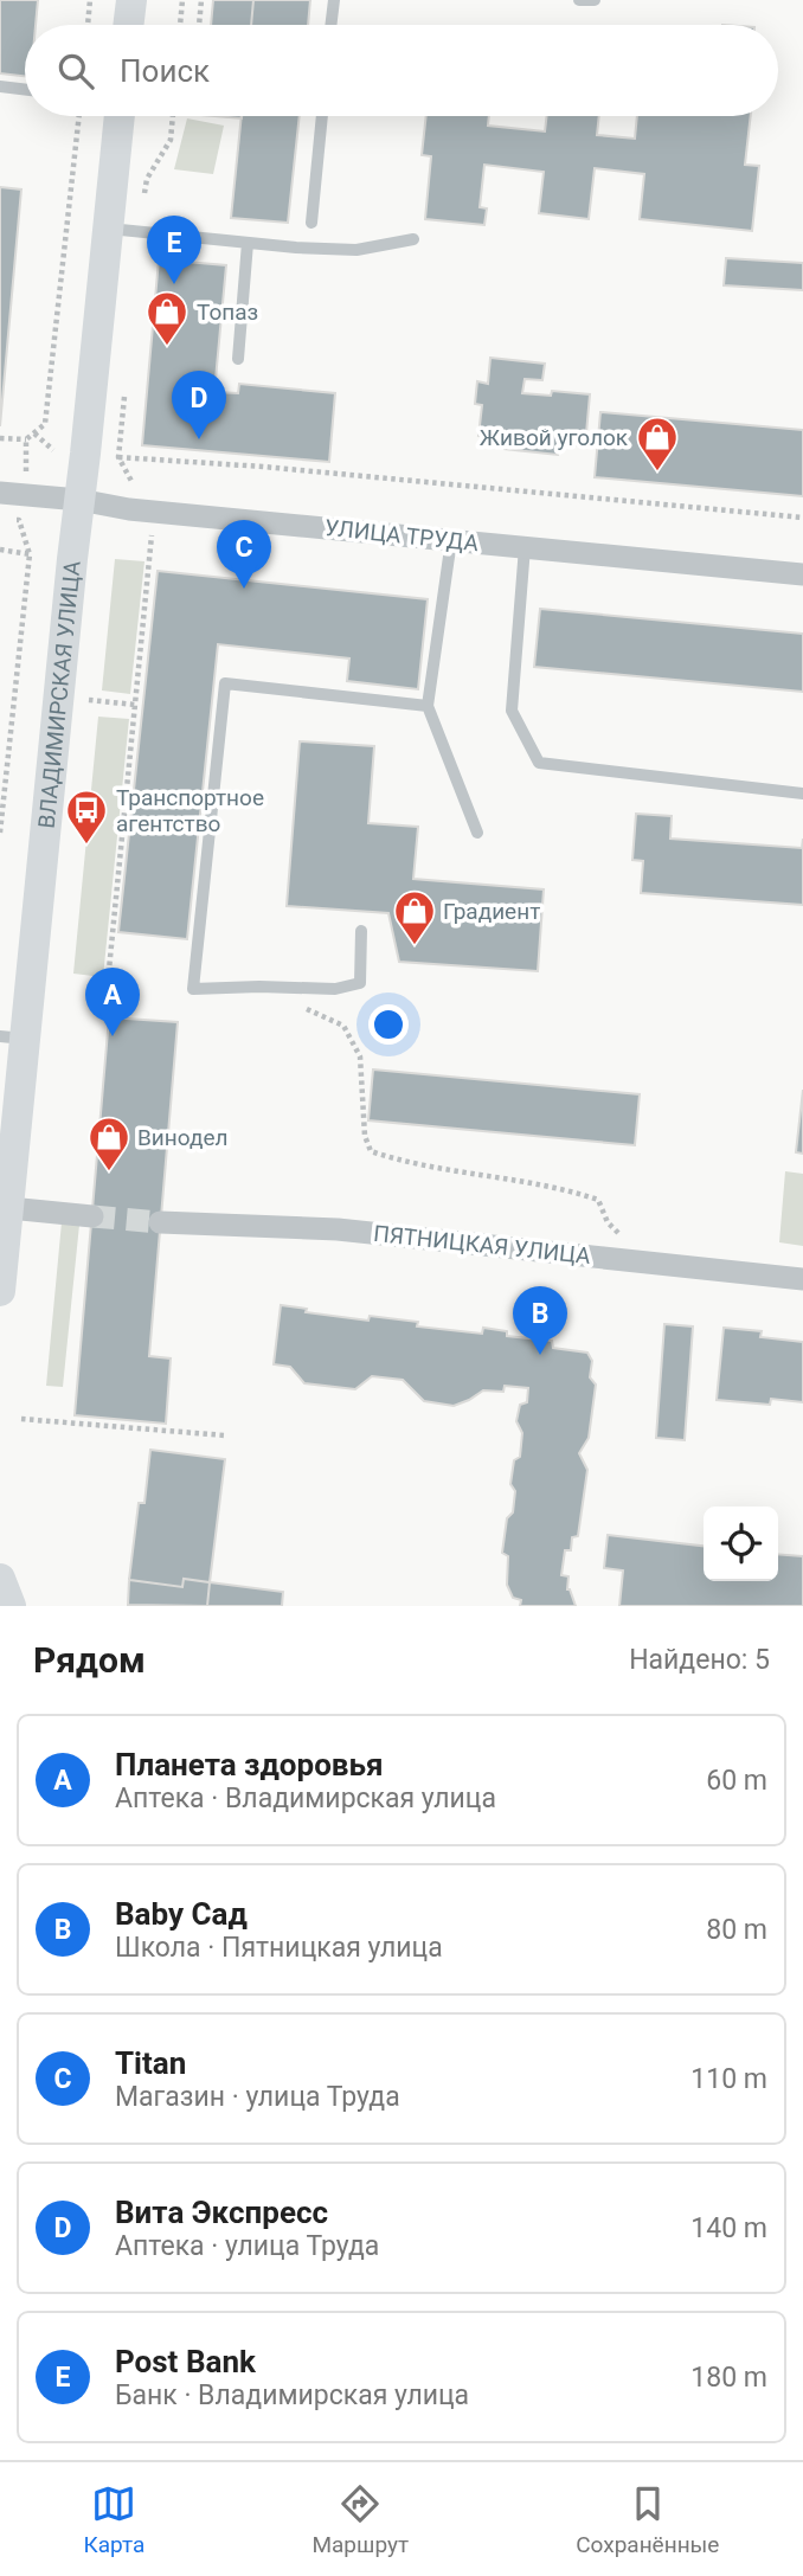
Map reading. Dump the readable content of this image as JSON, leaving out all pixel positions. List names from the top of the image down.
{
  "streets": {
    "main road": ["ВЛАДИМИРСКАЯ УЛИЦА"],
    "street": ["УЛИЦА ТРУДА", "ПЯТНИЦКАЯ УЛИЦА"]
  },
  "crossings": [
    ["УЛИЦА ТРУДА", "ВЛАДИМИРСКАЯ УЛИЦА"]
  ],
  "places": {
    "shop": [
      "Топаз",
      "Живой уголок",
      "Градиент",
      "Винодел"
    ],
    "bus stop": ["Транспортное агентство"]
  },
  "page": {
    "search": "Поиск",
    "pins": [
      "E",
      "D",
      "C",
      "A",
      "B"
    ],
    "heading": ["Рядом", "Найдено: 5"],
    "list": [
      {
        "mark": "A",
        "name": "Планета здоровья",
        "note": "Аптека · Владимирская улица",
        "value": "60 m"
      },
      {
        "mark": "B",
        "name": "Baby Сад",
        "note": "Школа · Пятницкая улица",
        "value": "80 m"
      },
      {
        "mark": "C",
        "name": "Titan",
        "note": "Магазин · улица Труда",
        "value": "110 m"
      },
      {
        "mark": "D",
        "name": "Вита Экспресс",
        "note": "Аптека · улица Труда",
        "value": "140 m"
      },
      {
        "mark": "E",
        "name": "Post Bank",
        "note": "Банк · Владимирская улица",
        "value": "180 m"
      }
    ],
    "nav": ["Карта", "Маршрут", "Сохранённые"]
  }
}
